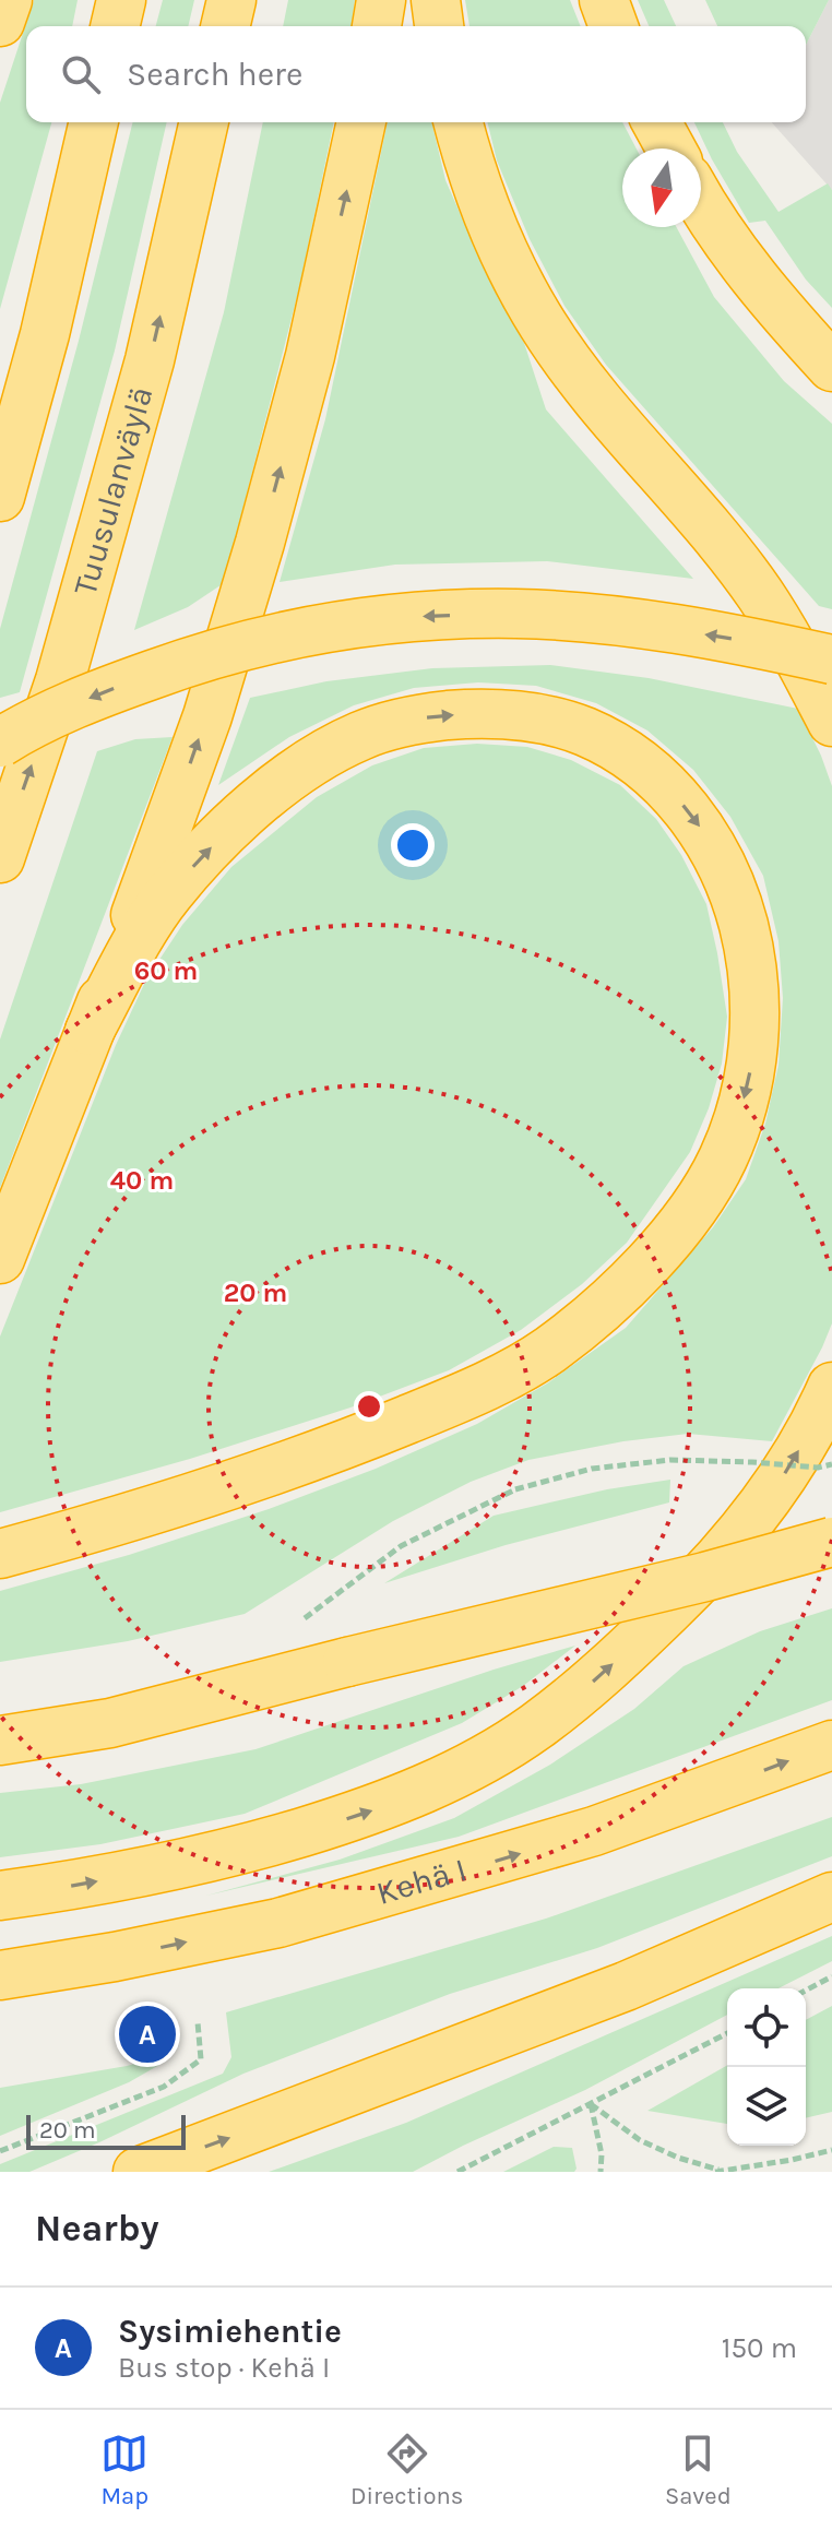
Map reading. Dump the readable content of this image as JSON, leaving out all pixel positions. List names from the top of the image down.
{
  "streets": {
    "highway": ["Tuusulanväylä", "Kehä I"]
  },
  "scale_bar": "20 m",
  "north": "bottom",
  "page": {
    "search": "Search here",
    "pins": "A",
    "scale": "20 m",
    "heading": "Nearby",
    "list": [
      {
        "mark": "A",
        "name": "Sysimiehentie",
        "note": "Bus stop · Kehä I",
        "value": "150 m"
      }
    ],
    "nav": ["Map", "Directions", "Saved"]
  },
  "rings": ["60 m", "40 m", "20 m"]
}
